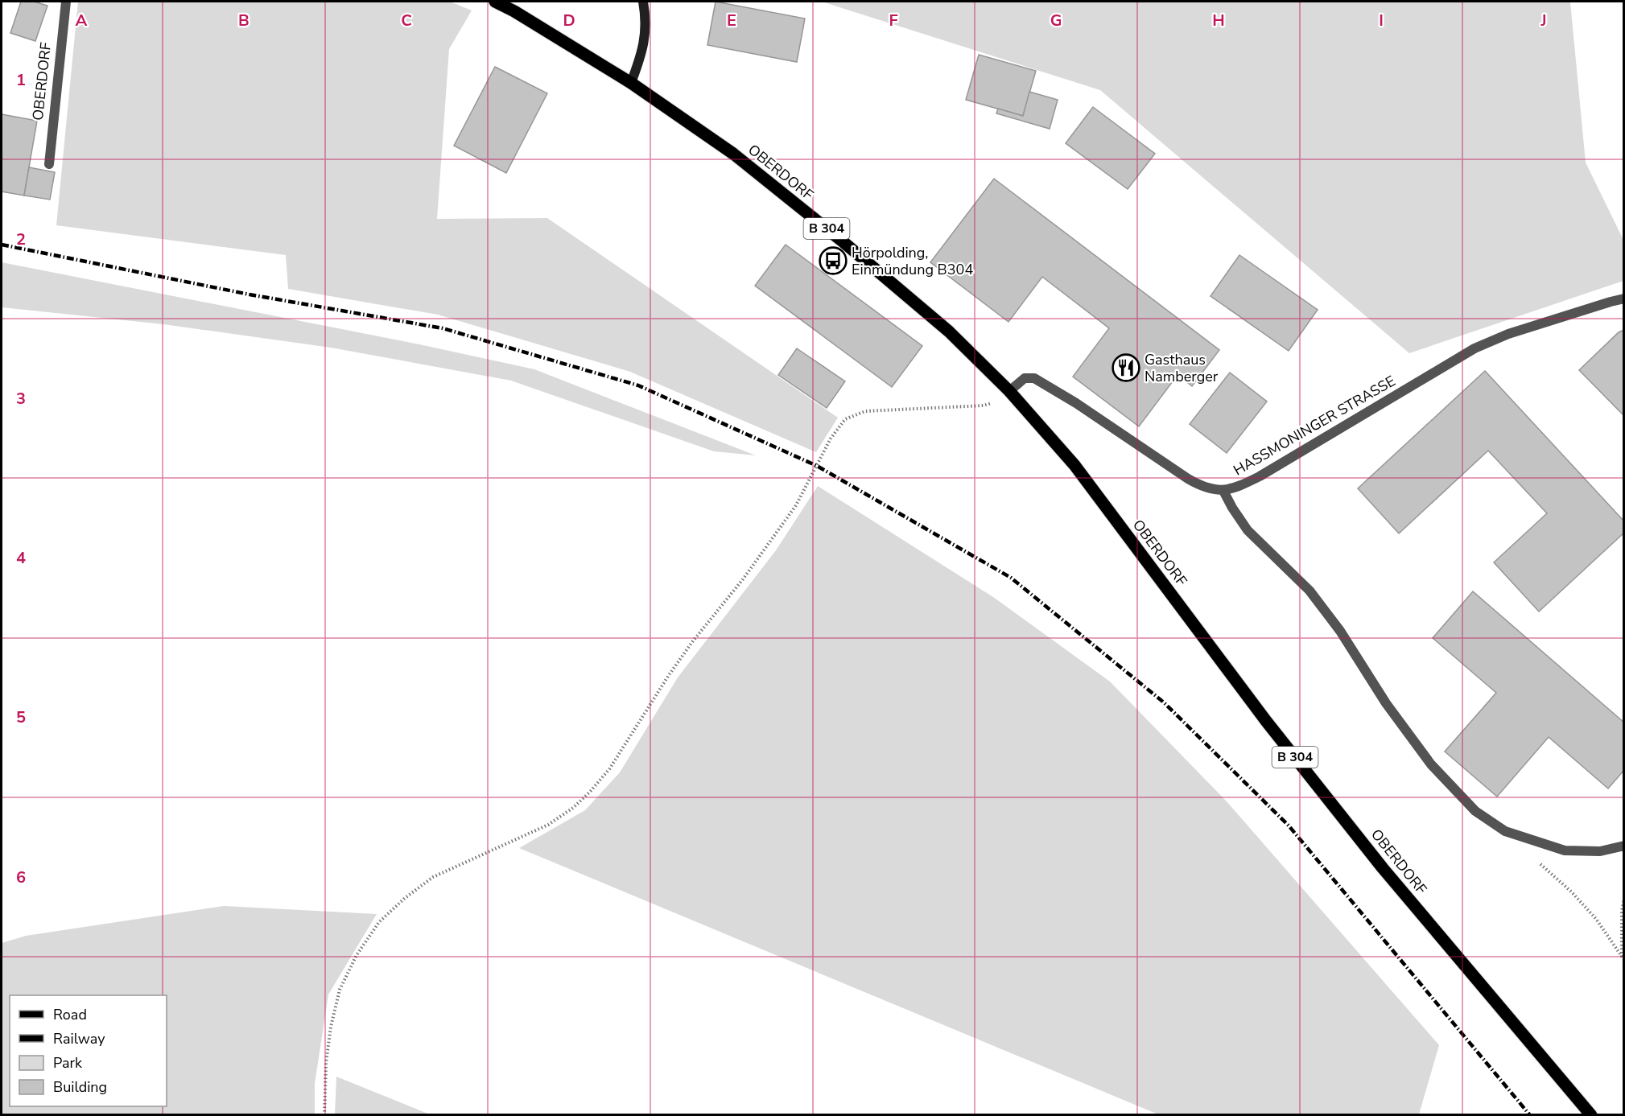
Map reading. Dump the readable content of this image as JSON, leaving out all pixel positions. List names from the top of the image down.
{
  "streets": {
    "main road": ["OBERDORF", "B 304"],
    "street": ["HASSMONINGER STRASSE"]
  },
  "crossings": [
    ["OBERDORF", "HASSMONINGER STRASSE"]
  ],
  "places": {
    "bus stop": ["Hörpolding, Einmündung B304"],
    "restaurant": ["Gasthaus Namberger"]
  },
  "legend": [
    "Road",
    "Railway",
    "Park",
    "Building"
  ],
  "grid": {
    "columns": [
      "A",
      "B",
      "C",
      "D",
      "E",
      "F",
      "G",
      "H",
      "I",
      "J"
    ],
    "rows": [
      "1",
      "2",
      "3",
      "4",
      "5",
      "6"
    ]
  }
}
